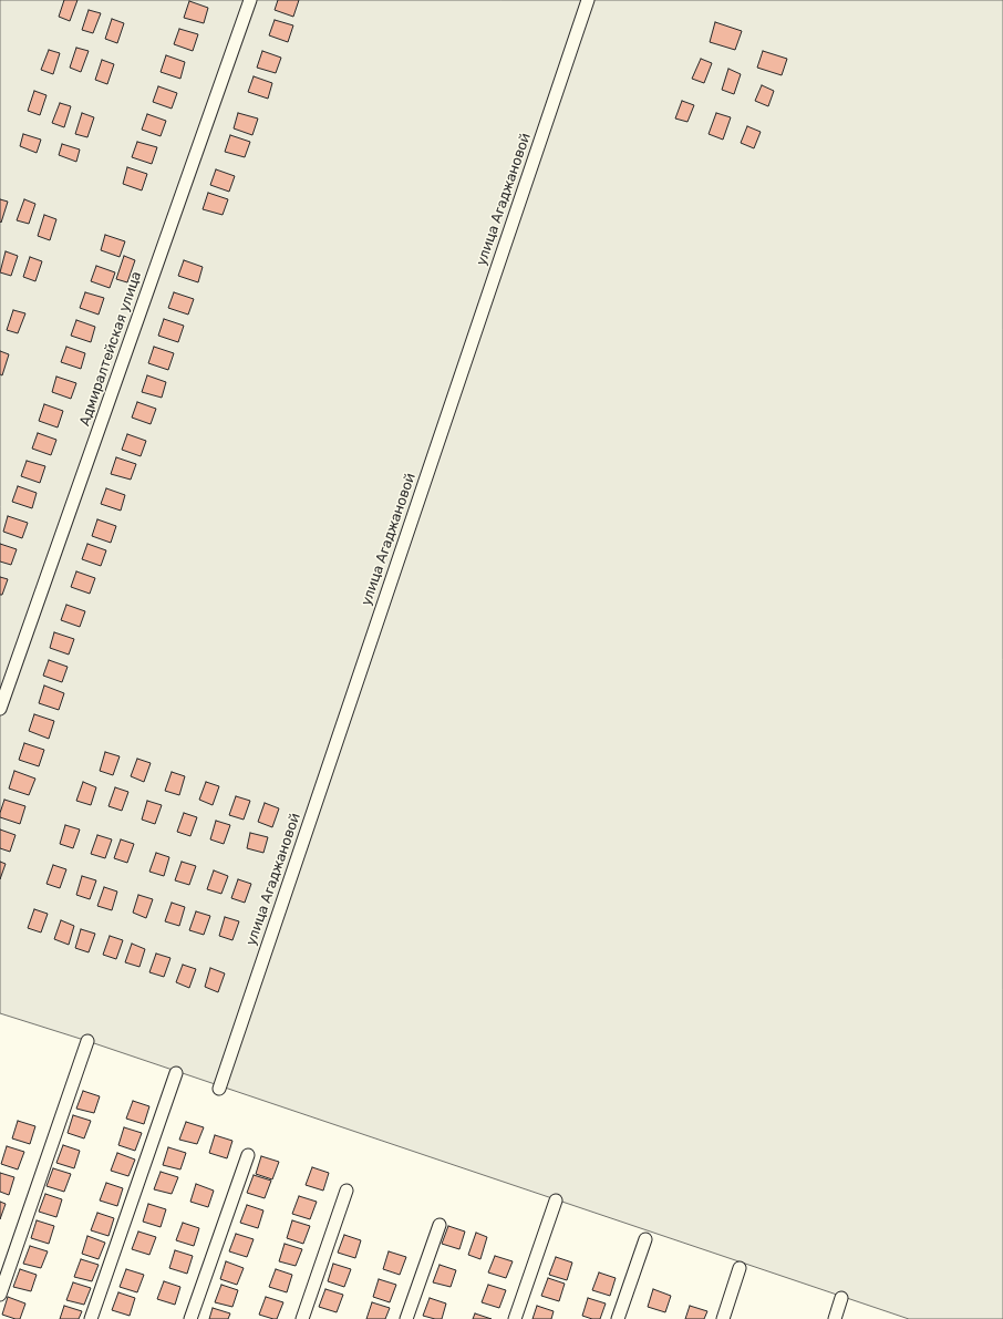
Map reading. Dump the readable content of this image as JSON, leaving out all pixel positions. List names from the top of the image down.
{
  "streets": {
    "street": ["улица Агаджановой", "Адмиралтейская улица"]
  }
}
